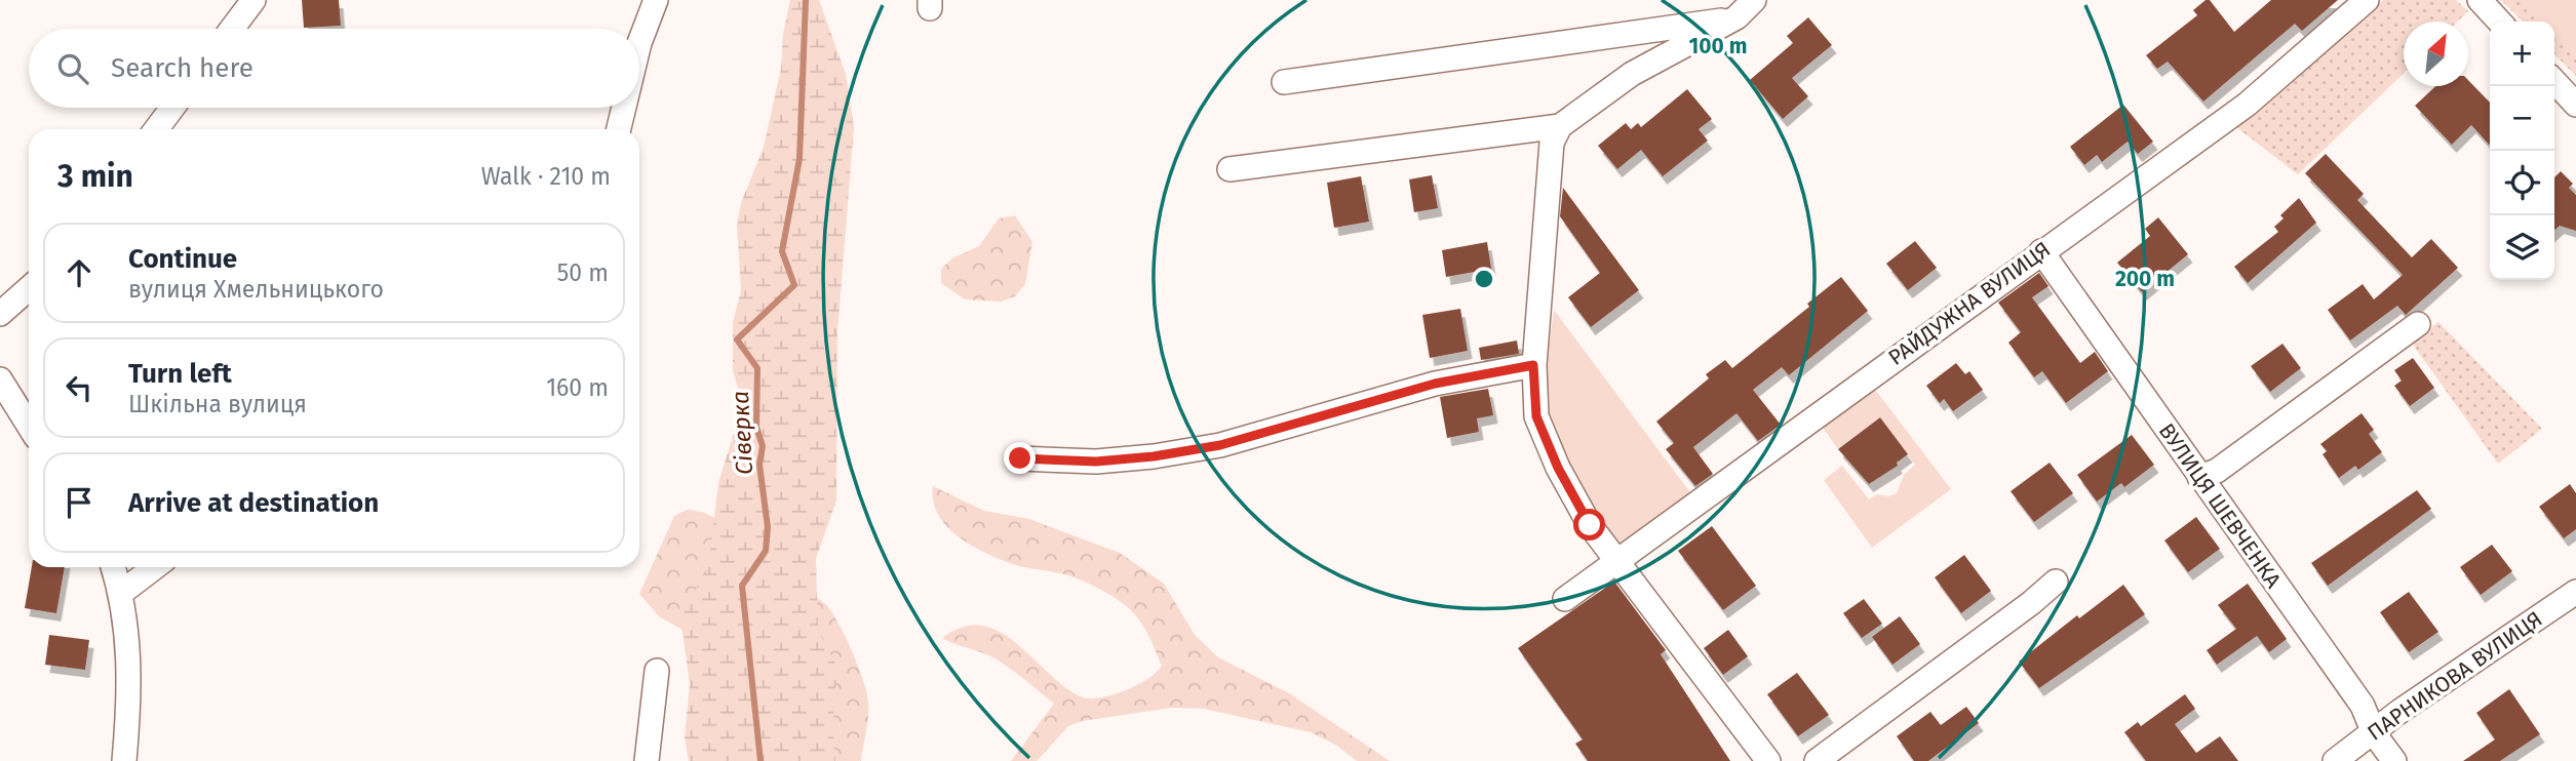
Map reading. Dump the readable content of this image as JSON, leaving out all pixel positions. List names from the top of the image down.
{
  "streets": {
    "street": ["РАЙДУЖНА ВУЛИЦЯ", "ВУЛИЦЯ ШЕВЧЕНКА", "ПАРНИКОВА ВУЛИЦЯ"]
  },
  "crossings": [
    ["РАЙДУЖНА ВУЛИЦЯ", "ВУЛИЦЯ ШЕВЧЕНКА"],
    ["ВУЛИЦЯ ШЕВЧЕНКА", "ПАРНИКОВА ВУЛИЦЯ"]
  ],
  "water": ["Сіверка"],
  "north": "top right",
  "page": {
    "map_buttons": ["+", "−"],
    "search": "Search here",
    "heading": ["3 min", "Walk · 210 m"],
    "list": [
      ["Continue", "вулиця Хмельницького", "50 m"],
      ["Turn left", "Шкільна вулиця", "160 m"],
      "Arrive at destination"
    ]
  },
  "rings": ["100 m", "200 m"]
}
